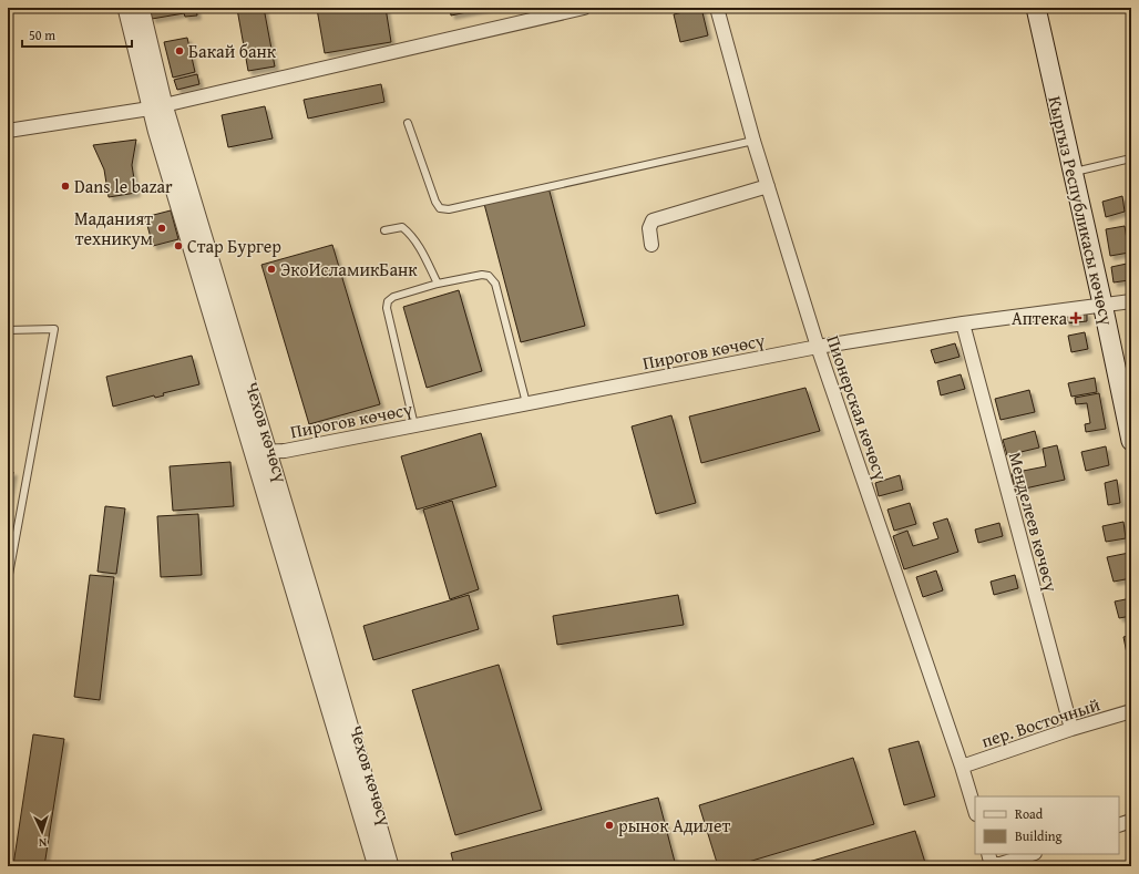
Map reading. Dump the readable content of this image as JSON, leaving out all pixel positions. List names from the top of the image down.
{
  "streets": {
    "main road": ["Кыргыз Республикасы көчөсү"],
    "street": [
      "Пирогов көчөсү",
      "Пионерская көчөсү",
      "Чехов көчөсү",
      "Менделеев көчөсү",
      "пер. Восточный"
    ]
  },
  "crossings": [
    ["Кыргыз Республикасы көчөсү", "Пирогов көчөсү"],
    ["Пирогов көчөсү", "Пионерская көчөсү"],
    ["Пирогов көчөсү", "Чехов көчөсү"],
    ["Пирогов көчөсү", "Менделеев көчөсү"],
    ["Пионерская көчөсү", "пер. Восточный"],
    ["Менделеев көчөсү", "пер. Восточный"]
  ],
  "places": {
    "other": [
      "Бакай банк",
      "Dans le bazar",
      "Маданият техникум",
      "Стар Бургер",
      "ЭкоИсламикБанк",
      "рынок Адилет"
    ],
    "health": ["Аптека"]
  },
  "legend": ["Road", "Building"],
  "scale_bar": "50 m",
  "north": "bottom"
}
